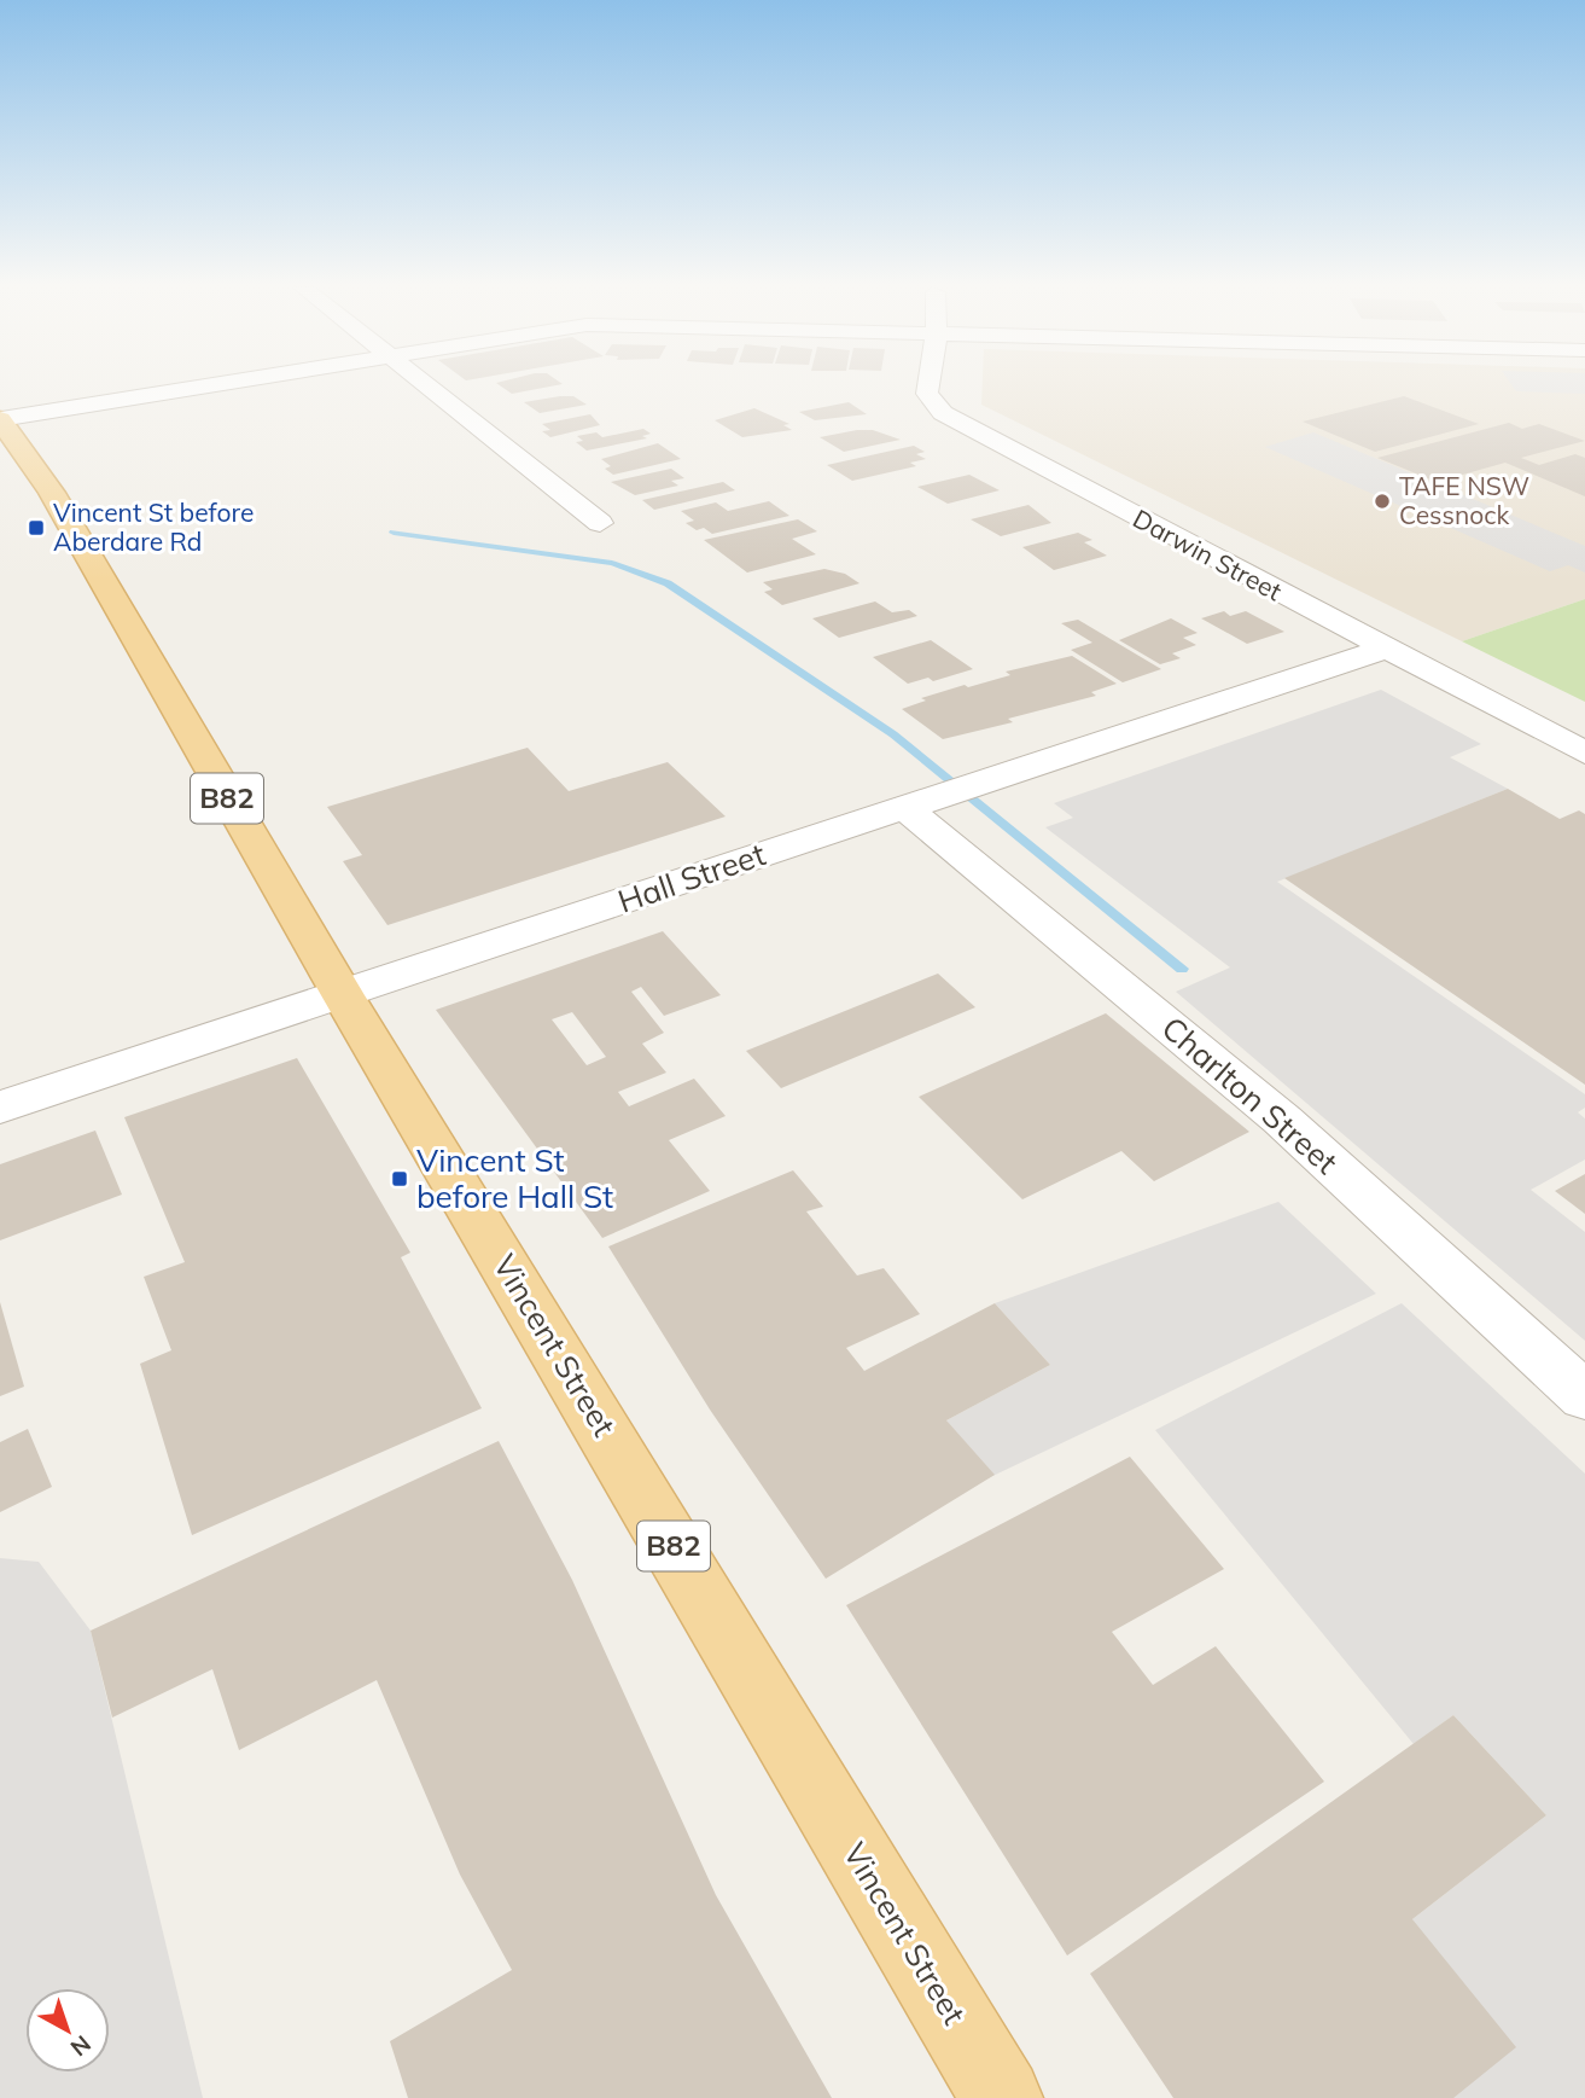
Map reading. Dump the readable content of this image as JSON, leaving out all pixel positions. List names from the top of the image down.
{
  "streets": {
    "main road": ["B82", "Vincent Street"],
    "street": ["Darwin Street", "Hall Street", "Charlton Street"]
  },
  "crossings": [
    ["Darwin Street", "Hall Street"],
    ["Hall Street", "Charlton Street"],
    ["Hall Street", "Vincent Street"]
  ],
  "places": {
    "other": ["TAFE NSW Cessnock"],
    "transit": ["Vincent St before Aberdare Rd", "Vincent St before Hall St"]
  },
  "north": "bottom right"
}
